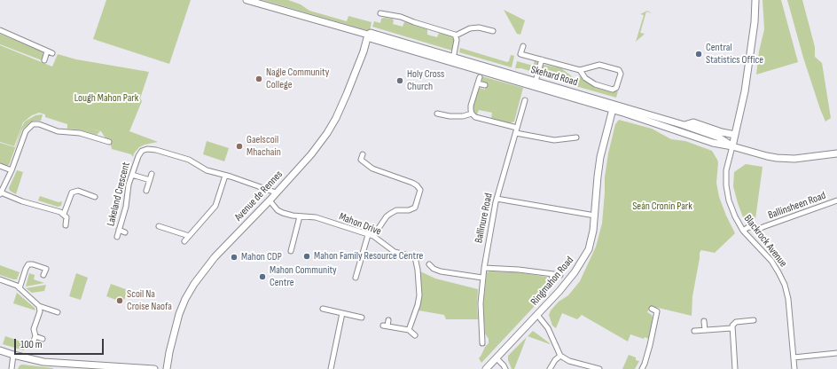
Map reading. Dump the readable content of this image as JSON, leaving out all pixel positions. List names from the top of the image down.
{
  "streets": {
    "street": [
      "Skehard Road",
      "Lakeland Crescent",
      "Avenue de Rennes",
      "Ballinsheen Road",
      "Ballinure Road",
      "Mahon Drive",
      "Blackrock Avenue",
      "Ringmahon Road"
    ]
  },
  "crossings": [
    ["Skehard Road", "Avenue de Rennes"],
    ["Skehard Road", "Blackrock Avenue"],
    ["Skehard Road", "Ringmahon Road"],
    ["Lakeland Crescent", "Avenue de Rennes"],
    ["Avenue de Rennes", "Mahon Drive"],
    ["Ballinsheen Road", "Blackrock Avenue"]
  ],
  "parks": ["Lough Mahon Park", "Seán Cronin Park"],
  "places": [
    "Central Statistics Office",
    "Nagle Community College",
    "Holy Cross Church",
    "Gaelscoil Mhachain",
    "Mahon Family Resource Centre",
    "Mahon CDP",
    "Mahon Community Centre",
    "Scoil Na Croise Naofa"
  ],
  "scale_bar": "100 m"
}
